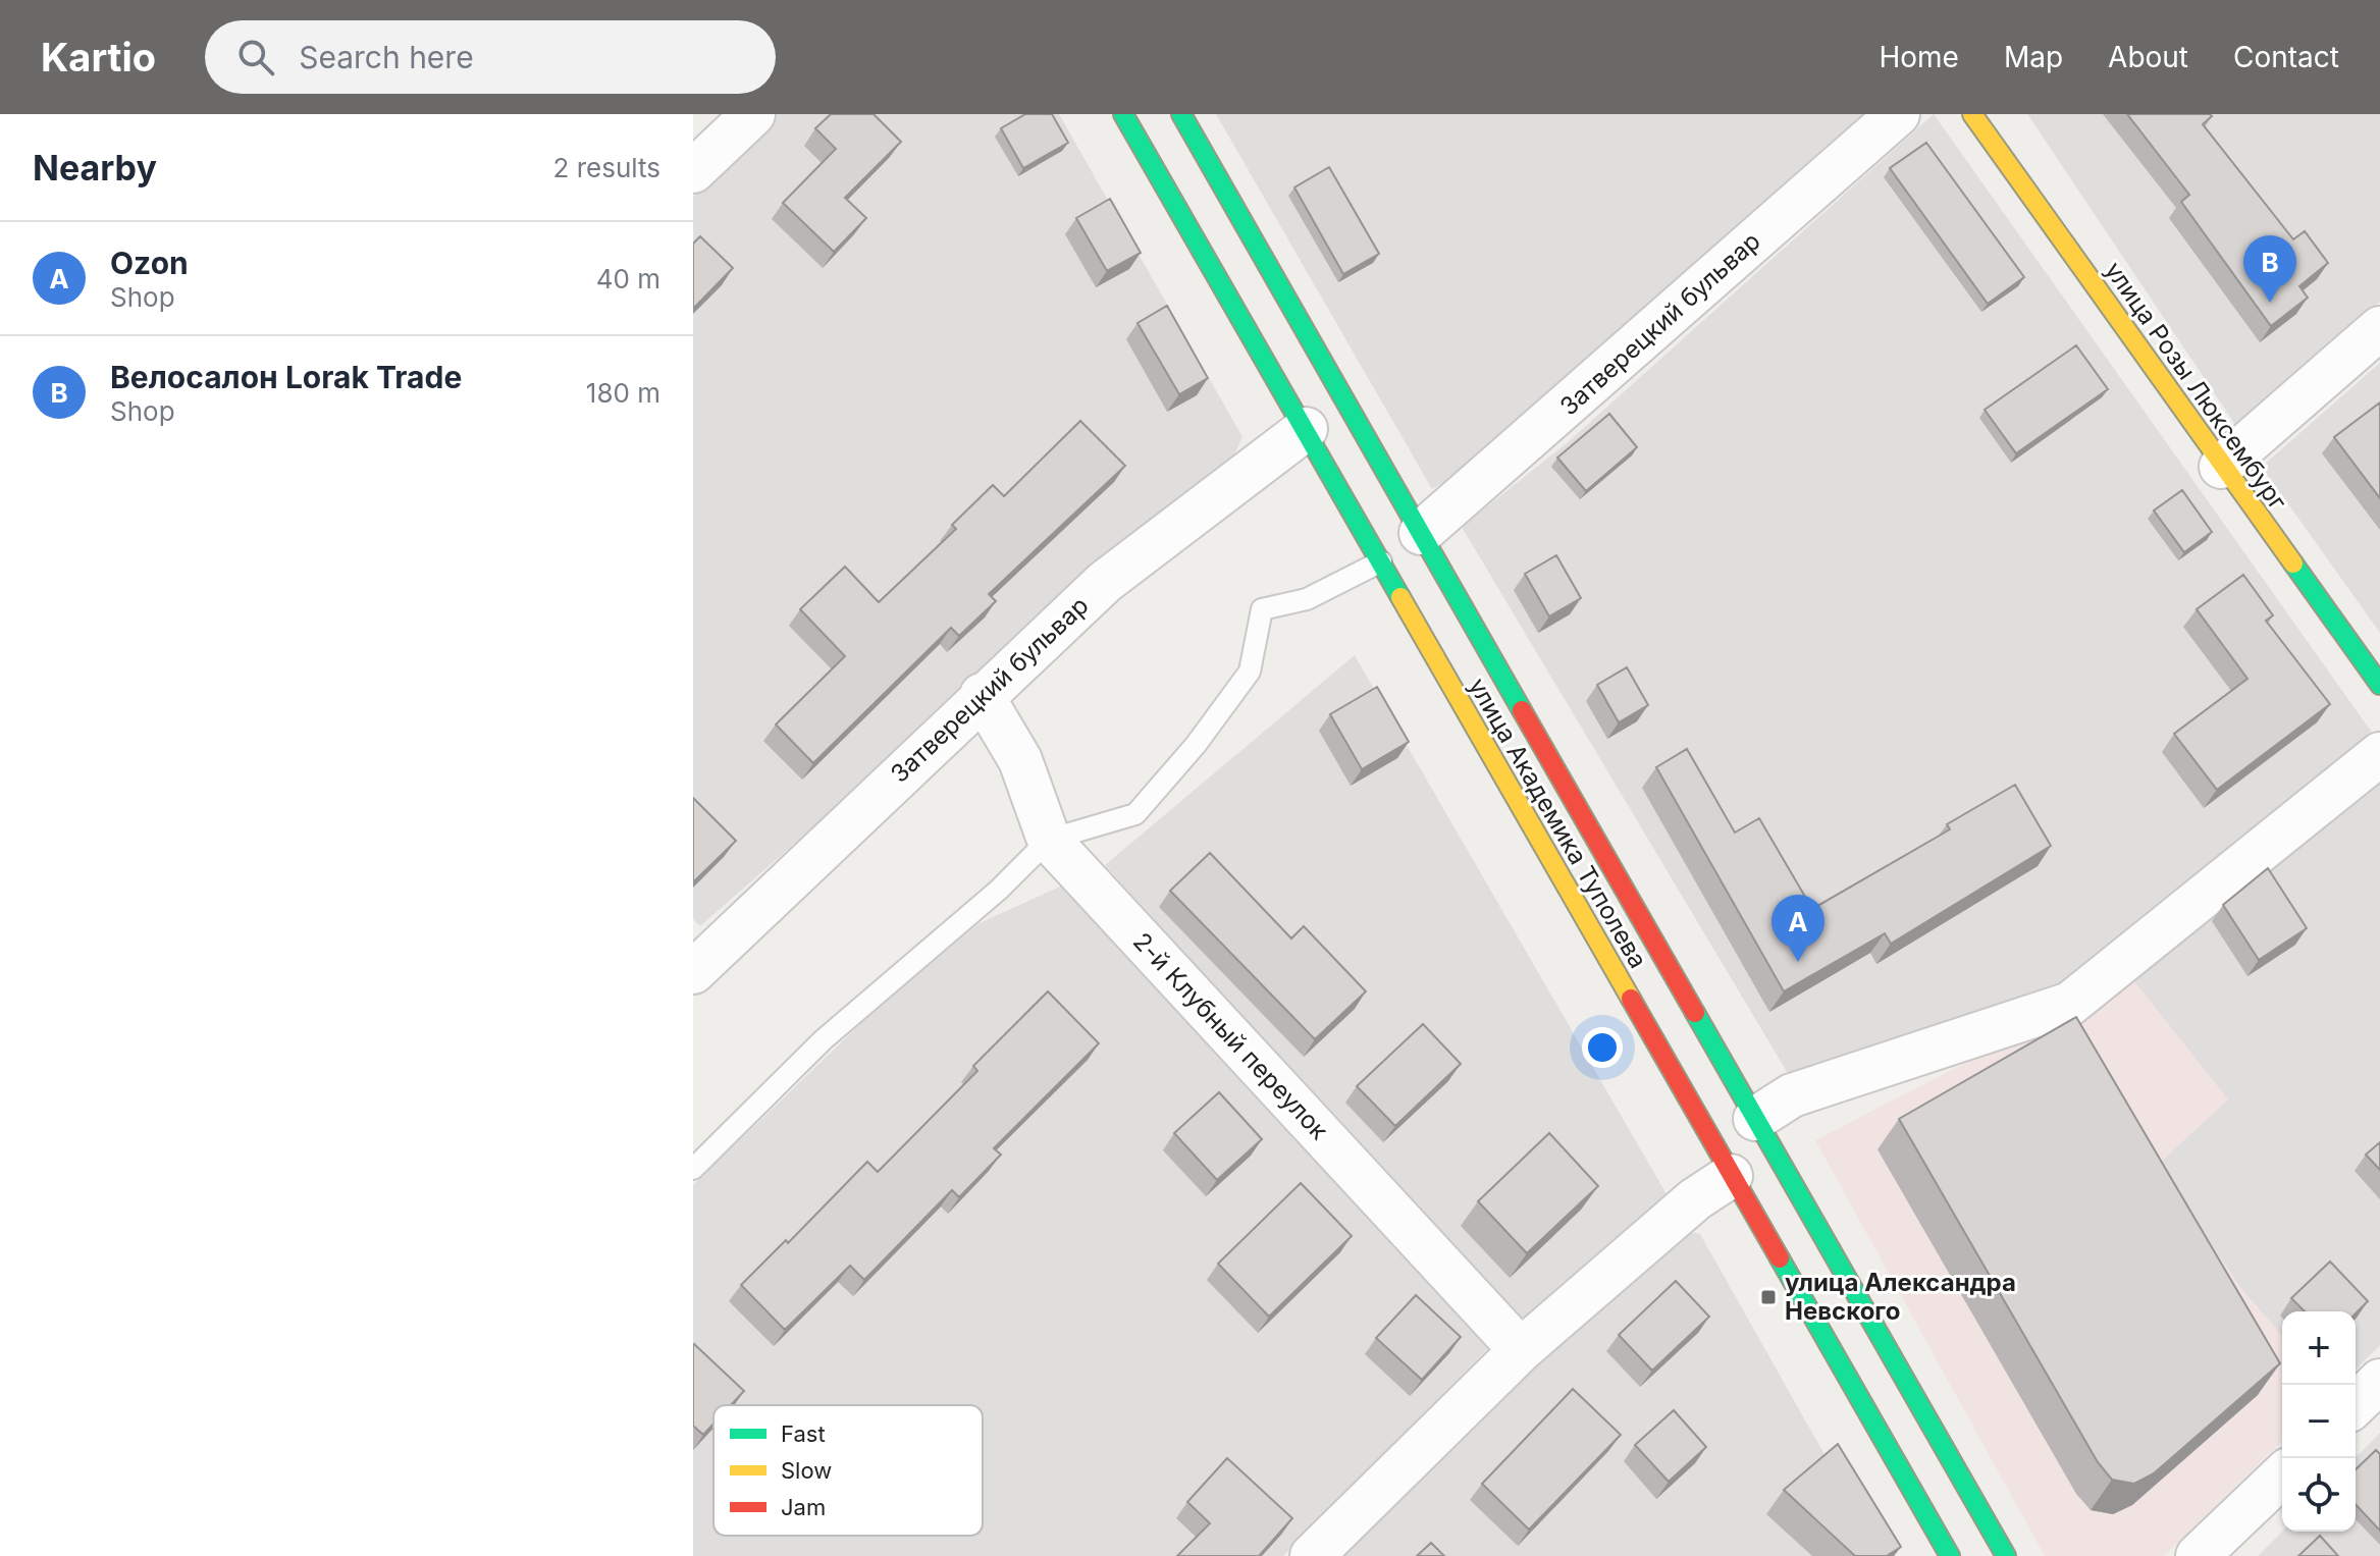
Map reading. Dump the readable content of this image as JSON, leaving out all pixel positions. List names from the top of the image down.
{
  "streets": {
    "main road": ["улица Розы Люксембург", "улица Академика Туполева"],
    "street": ["Затверецкий бульвар", "2-й Клубный переулок"]
  },
  "crossings": [
    ["Затверецкий бульвар", "улица Академика Туполева"],
    ["Затверецкий бульвар", "2-й Клубный переулок"]
  ],
  "places": {
    "transit": ["улица Александра Невского"]
  },
  "legend": ["Fast", "Slow", "Jam"],
  "page": {
    "header": "Kartio",
    "search": "Search here",
    "nav": [
      "Home",
      "Map",
      "About",
      "Contact"
    ],
    "heading": ["Nearby", "2 results"],
    "list": [
      {
        "mark": "A",
        "name": "Ozon",
        "note": "Shop",
        "value": "40 m"
      },
      {
        "mark": "B",
        "name": "Велосалон Lorak Trade",
        "note": "Shop",
        "value": "180 m"
      }
    ],
    "pins": ["B", "A"],
    "map_buttons": ["+", "−"]
  }
}
